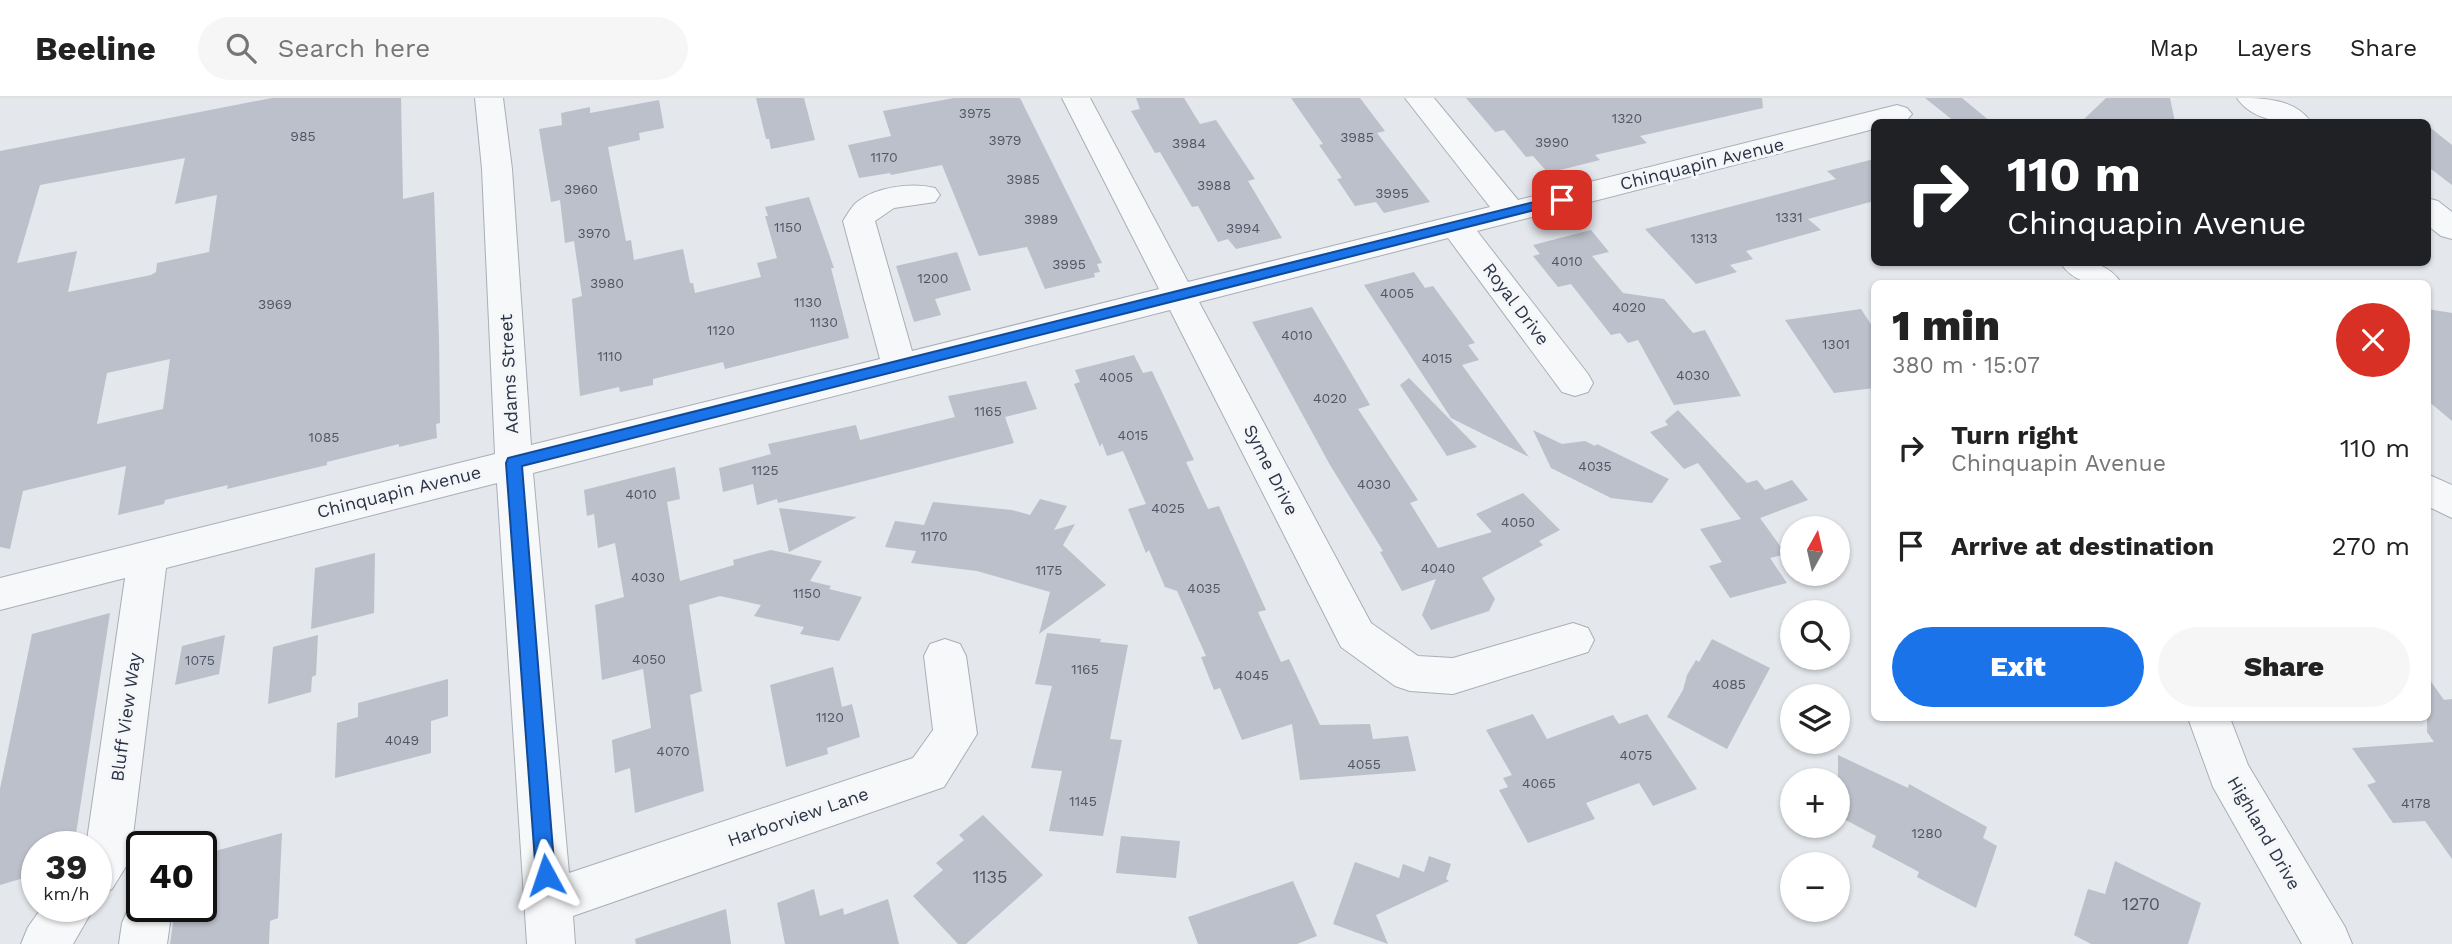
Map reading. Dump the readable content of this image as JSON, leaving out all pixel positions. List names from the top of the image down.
{
  "streets": {
    "street": [
      "Chinquapin Avenue",
      "Royal Drive",
      "Adams Street",
      "Syme Drive",
      "Bluff View Way",
      "Harborview Lane",
      "Highland Drive"
    ]
  },
  "crossings": [
    ["Chinquapin Avenue", "Royal Drive"],
    ["Chinquapin Avenue", "Adams Street"],
    ["Chinquapin Avenue", "Syme Drive"],
    ["Chinquapin Avenue", "Bluff View Way"],
    ["Adams Street", "Harborview Lane"]
  ],
  "house_numbers": [
    "3975",
    "1320",
    "985",
    "3985",
    "3979",
    "3990",
    "3984",
    "1170",
    "3985",
    "3988",
    "3960",
    "3995",
    "1331",
    "3989",
    "1150",
    "3994",
    "3970",
    "1313",
    "4010",
    "3995",
    "1200",
    "3980",
    "4005",
    "1130",
    "3969",
    "4020",
    "1130",
    "1120",
    "4010",
    "1301",
    "1110",
    "4015",
    "4030",
    "4005",
    "4020",
    "1165",
    "4015",
    "1085",
    "4035",
    "1125",
    "4030",
    "4010",
    "4025",
    "4050",
    "1170",
    "4040",
    "1175",
    "4030",
    "4035",
    "1150",
    "4050",
    "1075",
    "1165",
    "4045",
    "4085",
    "1120",
    "4049",
    "4070",
    "4075",
    "4055",
    "4065",
    "1145",
    "4178",
    "1280",
    "1135",
    "1270"
  ],
  "north": "top",
  "page": {
    "header": "Beeline",
    "search": "Search here",
    "nav": ["Map", "Layers", "Share"],
    "turn": ["110 m", "Chinquapin Avenue"],
    "heading": ["1 min", "380 m · 15:07"],
    "list": [
      {
        "name": "Turn right",
        "note": "Chinquapin Avenue",
        "value": "110 m"
      },
      {
        "name": "Arrive at destination",
        "value": "270 m"
      }
    ],
    "map_buttons": ["+", "−"],
    "buttons": ["Exit", "Share"],
    "speed": "39 km/h",
    "limit": "40"
  }
}
